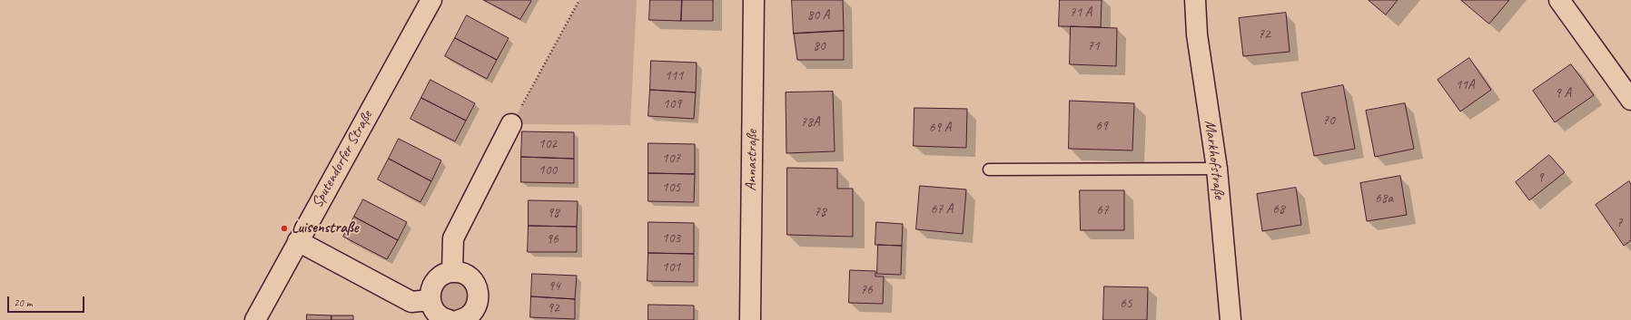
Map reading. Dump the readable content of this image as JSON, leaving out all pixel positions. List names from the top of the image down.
{
  "streets": {
    "street": ["Sputendorfer Straße", "Markhofstraße", "Annastraße"]
  },
  "places": ["Luisenstraße"],
  "house_numbers": [
    "71 A",
    "80 A",
    "72",
    "80",
    "71",
    "111",
    "11A",
    "9 A",
    "109",
    "70",
    "78A",
    "69",
    "69 A",
    "102",
    "107",
    "100",
    "9",
    "105",
    "68a",
    "67 A",
    "68",
    "67",
    "78",
    "98",
    "7",
    "103",
    "96",
    "101",
    "94",
    "76",
    "65",
    "92"
  ],
  "scale_bar": "20 m"
}
